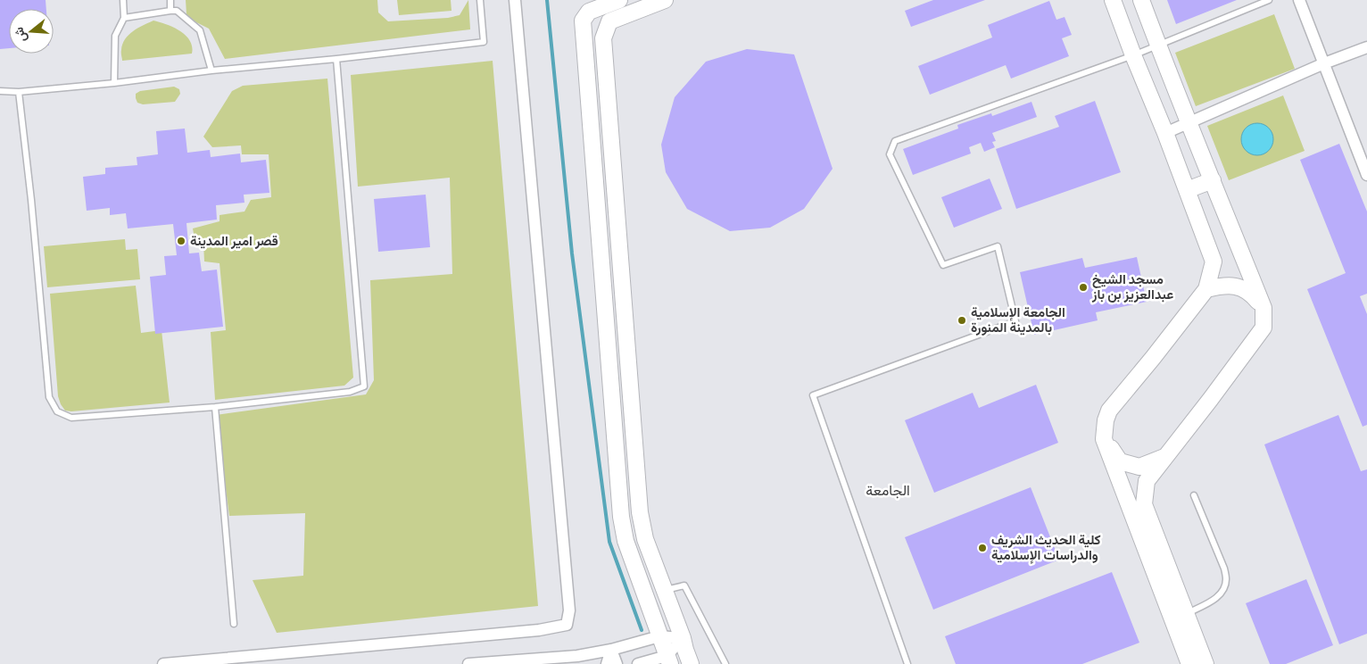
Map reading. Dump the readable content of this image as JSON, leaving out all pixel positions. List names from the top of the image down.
{
  "districts": ["الجامعة"],
  "places": [
    "قصر امير المدينة",
    "مسجد الشيخ عبدالعزيز بن باز",
    "الجامعة الإسلامية بالمدينة المنورة",
    "كلية الحديث الشريف والدراسات الإسلامية"
  ],
  "north": "left"
}
